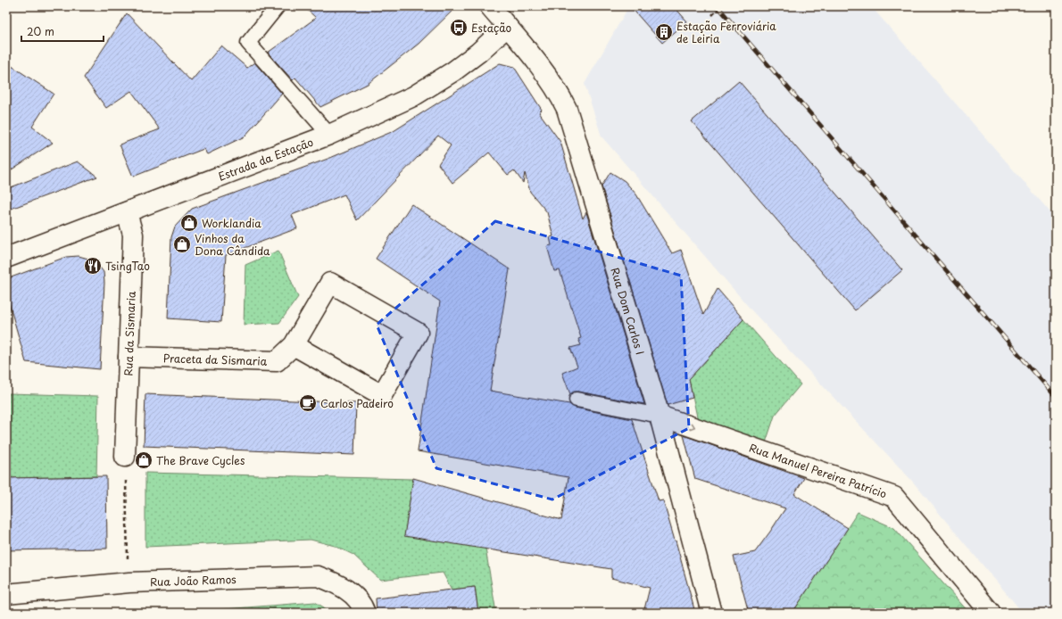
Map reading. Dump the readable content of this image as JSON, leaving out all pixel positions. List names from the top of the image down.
{
  "streets": {
    "street": [
      "Estrada da Estação",
      "Rua Dom Carlos I",
      "Rua da Sismaria",
      "Praceta da Sismaria",
      "Rua Manuel Pereira Patrício",
      "Rua João Ramos"
    ]
  },
  "crossings": [
    ["Estrada da Estação", "Rua Dom Carlos I"],
    ["Estrada da Estação", "Rua da Sismaria"],
    ["Rua Dom Carlos I", "Rua Manuel Pereira Patrício"],
    ["Rua da Sismaria", "Praceta da Sismaria"]
  ],
  "one_way": ["Rua Manuel Pereira Patrício"],
  "places": {
    "bus stop": ["Estação"],
    "building": ["Estação Ferroviária de Leiria"],
    "shop": ["Worklandia", "Vinhos da Dona Cândida", "The Brave Cycles"],
    "restaurant": ["TsingTao"],
    "cafe": ["Carlos Padeiro"]
  },
  "scale_bar": "20 m"
}
